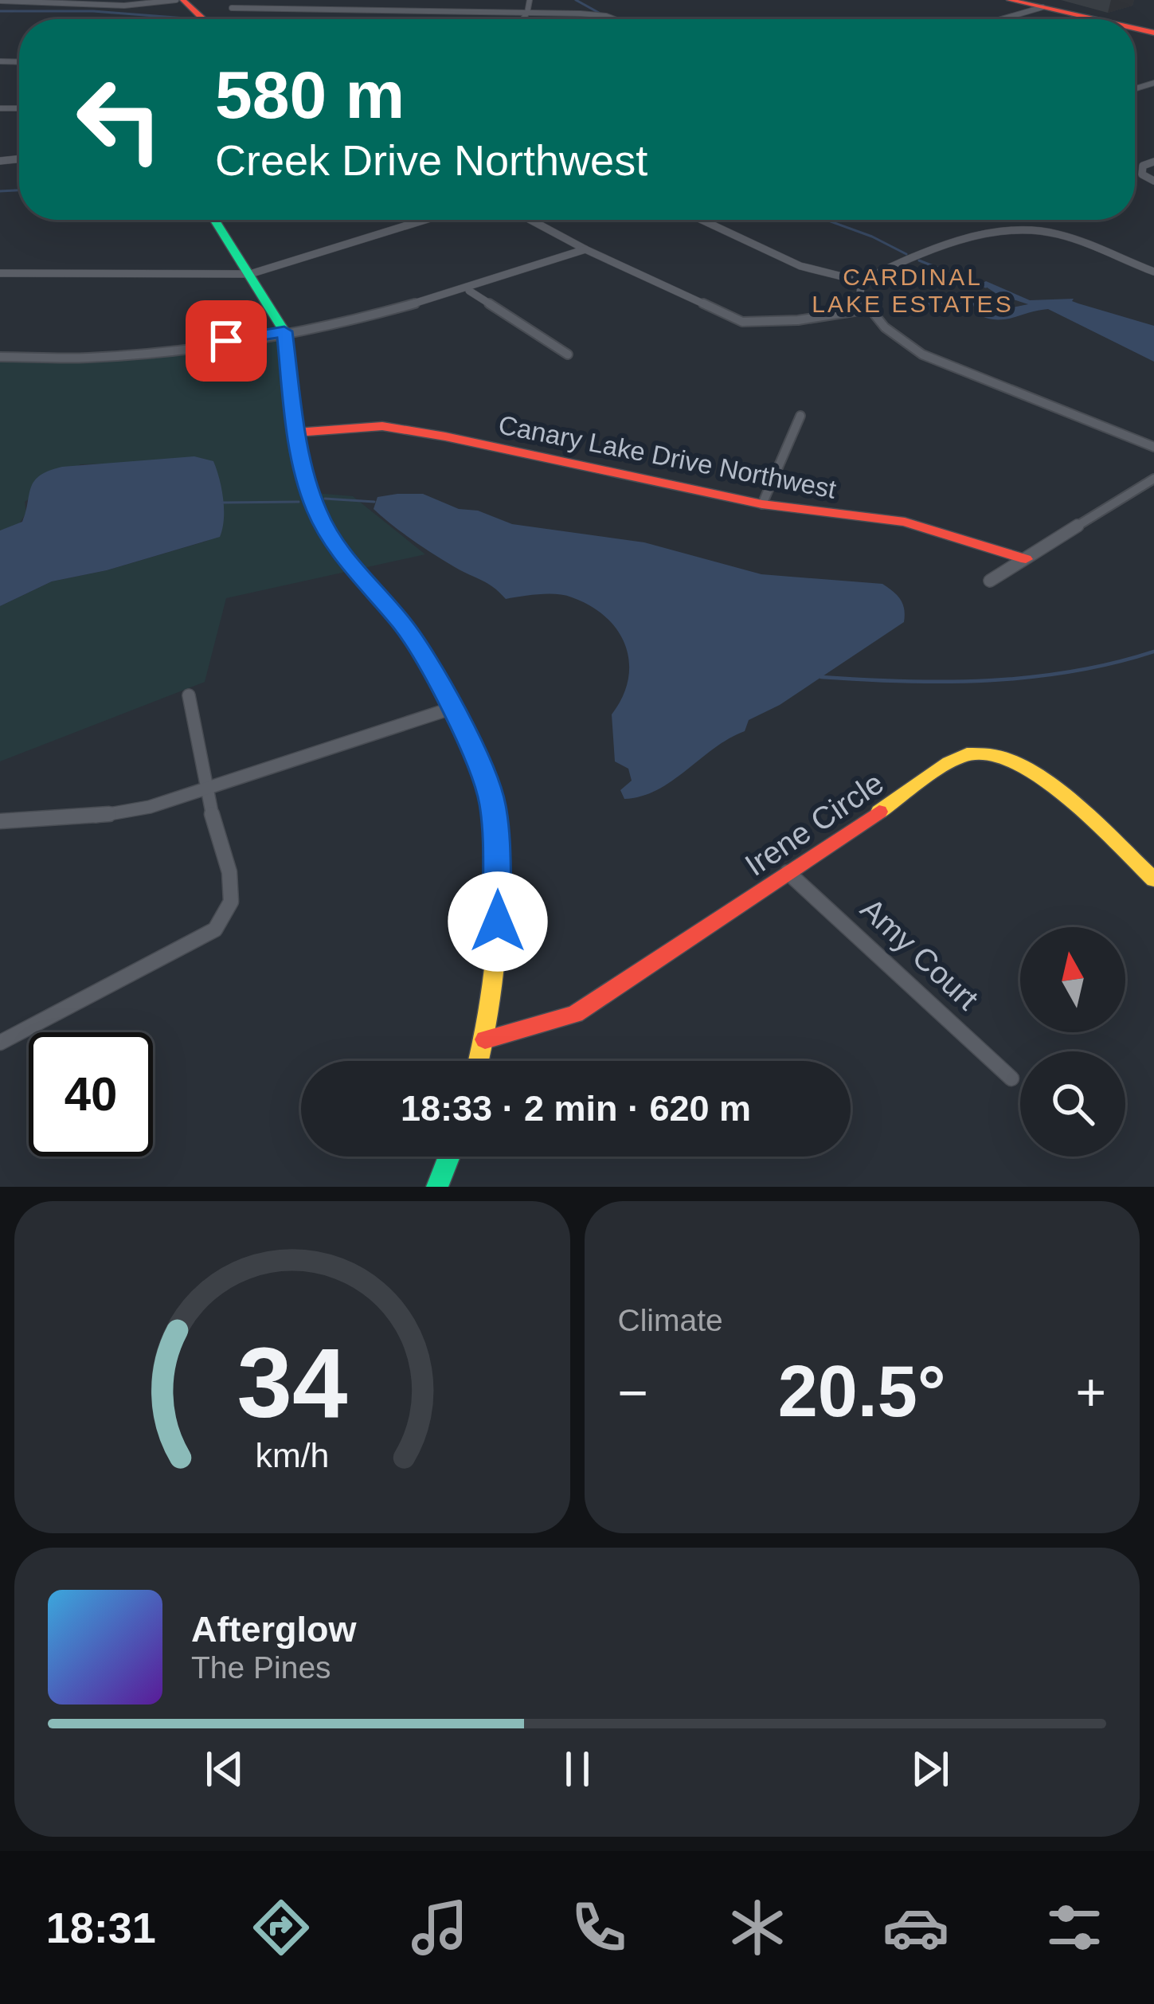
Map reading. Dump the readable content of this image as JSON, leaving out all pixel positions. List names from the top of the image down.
{
  "streets": {
    "street": ["Canary Lake Drive Northwest", "Irene Circle", "Amy Court"]
  },
  "crossings": [
    ["Irene Circle", "Amy Court"]
  ],
  "districts": ["CARDINAL LAKE ESTATES"],
  "north": "top",
  "page": {
    "turn": ["580 m", "Creek Drive Northwest"],
    "limit": "40",
    "trip": "18:33 · 2 min · 620 m",
    "tile": "Climate",
    "heat": ["−", "20.5°", "+"],
    "song": ["Afterglow", "The Pines"],
    "tabs": "18:31",
    "gauge": ["34", "km/h"]
  }
}
